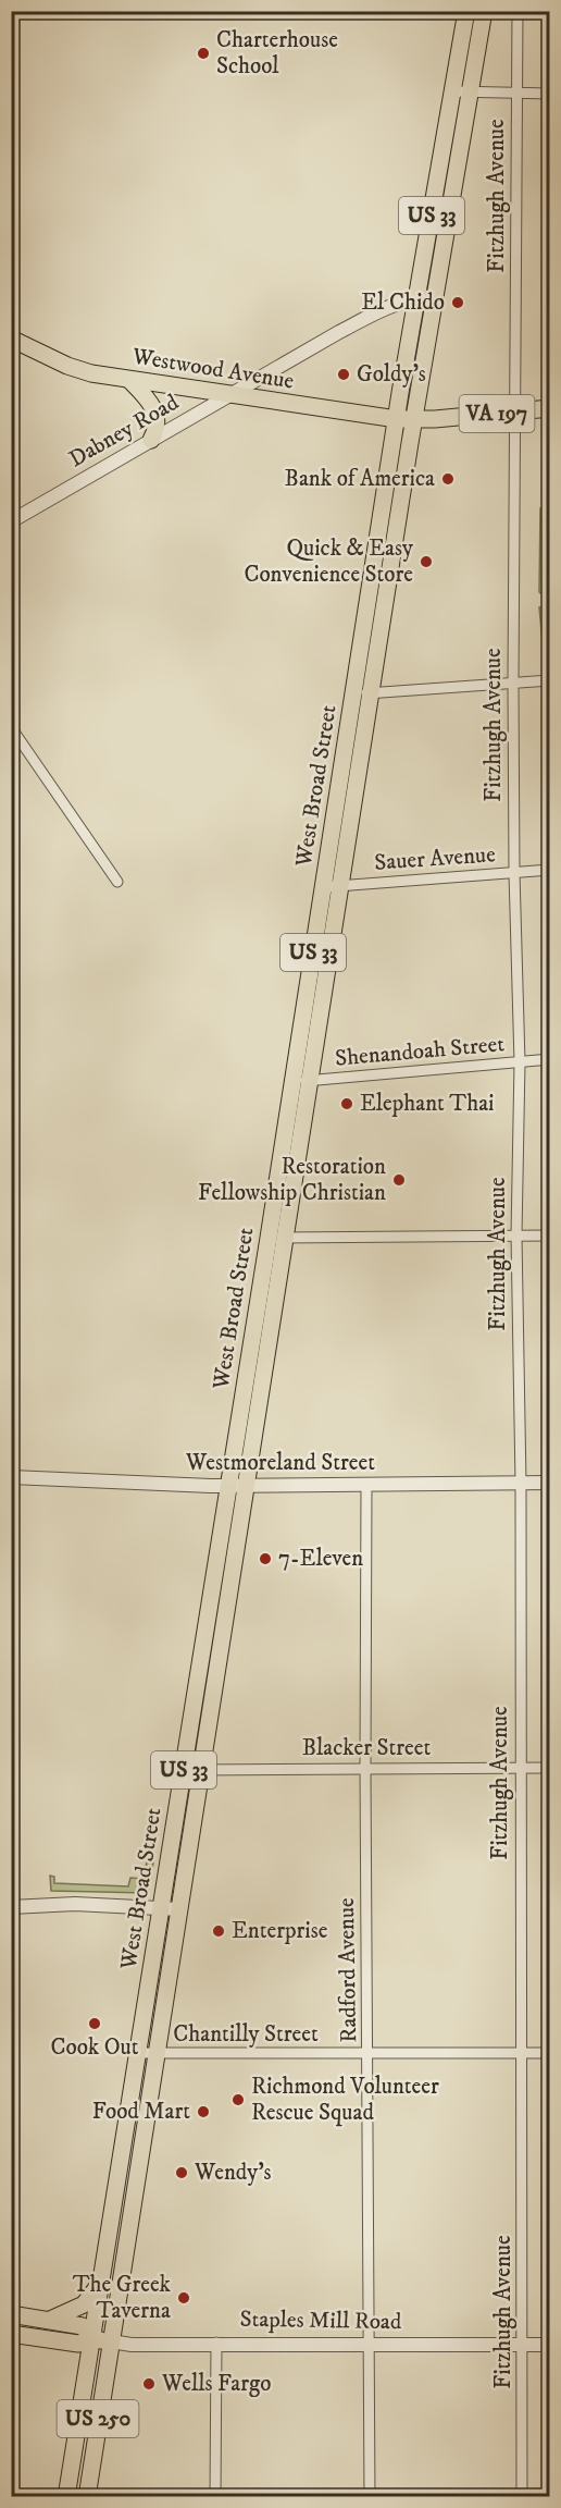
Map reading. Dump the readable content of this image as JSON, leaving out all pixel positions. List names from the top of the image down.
{
  "streets": {
    "main road": [
      "US 33",
      "Westwood Avenue",
      "VA 197",
      "West Broad Street",
      "Staples Mill Road",
      "US 250"
    ],
    "street": [
      "Fitzhugh Avenue",
      "Dabney Road",
      "Sauer Avenue",
      "Shenandoah Street",
      "Westmoreland Street",
      "Blacker Street",
      "Radford Avenue",
      "Chantilly Street"
    ]
  },
  "crossings": [
    ["Fitzhugh Avenue", "VA 197"],
    ["Fitzhugh Avenue", "Sauer Avenue"],
    ["Fitzhugh Avenue", "Shenandoah Street"],
    ["Fitzhugh Avenue", "Westmoreland Street"],
    ["Fitzhugh Avenue", "Blacker Street"],
    ["Fitzhugh Avenue", "Chantilly Street"],
    ["Fitzhugh Avenue", "Staples Mill Road"],
    ["US 33", "West Broad Street"],
    ["US 33", "Staples Mill Road"],
    ["Westwood Avenue", "VA 197"],
    ["Westwood Avenue", "Dabney Road"],
    ["Westwood Avenue", "West Broad Street"],
    ["VA 197", "West Broad Street"],
    ["Dabney Road", "West Broad Street"],
    ["West Broad Street", "Sauer Avenue"],
    ["West Broad Street", "Shenandoah Street"],
    ["West Broad Street", "Westmoreland Street"],
    ["West Broad Street", "Blacker Street"],
    ["West Broad Street", "Chantilly Street"],
    ["West Broad Street", "Staples Mill Road"],
    ["Westmoreland Street", "Radford Avenue"],
    ["Blacker Street", "Radford Avenue"],
    ["Radford Avenue", "Chantilly Street"],
    ["Radford Avenue", "Staples Mill Road"]
  ],
  "places": [
    "Charterhouse School",
    "El Chido",
    "Goldy's",
    "Bank of America",
    "Quick & Easy Convenience Store",
    "Elephant Thai",
    "Restoration Fellowship Christian",
    "7-Eleven",
    "Enterprise",
    "Cook Out",
    "Richmond Volunteer Rescue Squad",
    "Food Mart",
    "Wendy's",
    "The Greek Taverna",
    "Wells Fargo"
  ]
}
